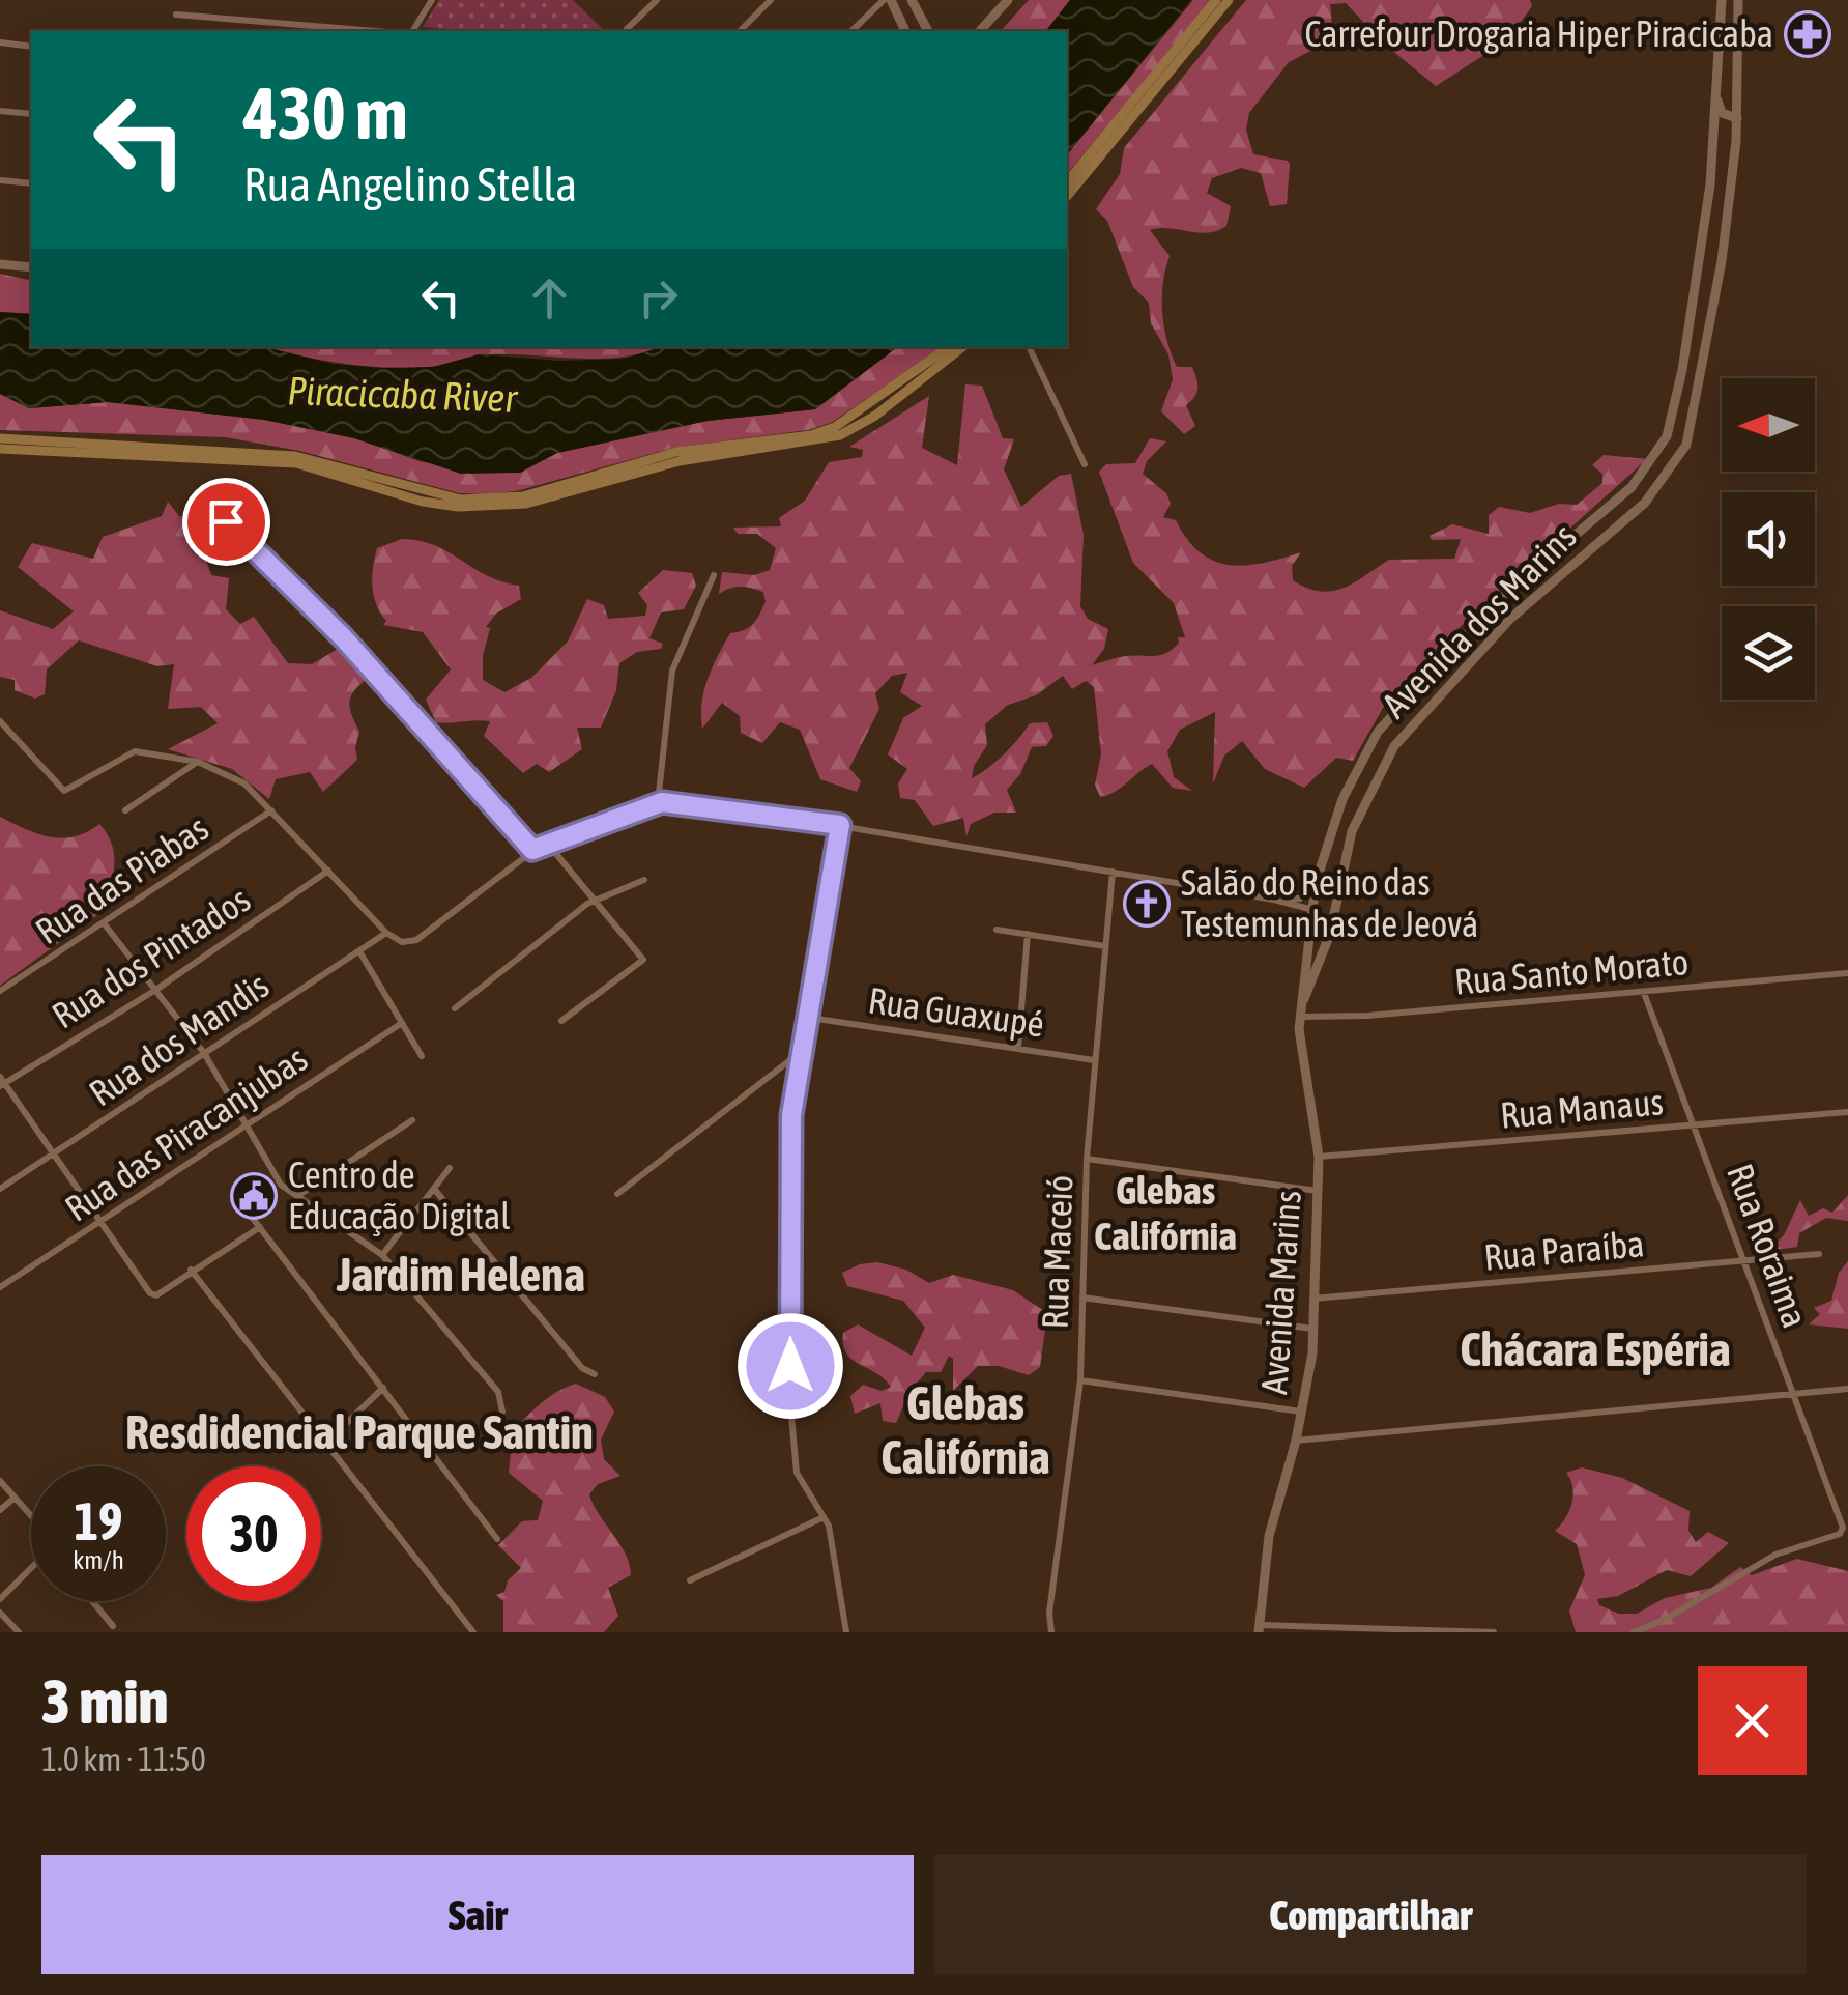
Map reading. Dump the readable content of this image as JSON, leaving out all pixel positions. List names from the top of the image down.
{
  "streets": {
    "street": [
      "Avenida dos Marins",
      "Rua das Piabas",
      "Rua dos Pintados",
      "Rua Santo Morato",
      "Rua Guaxupé",
      "Rua dos Mandis",
      "Rua Manaus",
      "Rua das Piracanjubas",
      "Rua Roraima",
      "Rua Paraíba",
      "Rua Maceió",
      "Avenida Marins"
    ]
  },
  "crossings": [
    ["Avenida dos Marins", "Rua Santo Morato"],
    ["Avenida dos Marins", "Avenida Marins"],
    ["Rua Santo Morato", "Rua Roraima"],
    ["Rua Santo Morato", "Avenida Marins"],
    ["Rua Guaxupé", "Rua Maceió"],
    ["Rua Manaus", "Rua Roraima"],
    ["Rua Manaus", "Avenida Marins"],
    ["Rua Roraima", "Rua Paraíba"],
    ["Rua Paraíba", "Avenida Marins"]
  ],
  "districts": [
    "Glebas Califórnia",
    "Jardim Helena",
    "Chácara Espéria",
    "Glebas Califórnia",
    "Resdidencial Parque Santin"
  ],
  "water": ["Piracicaba River"],
  "places": {
    "pharmacy": ["Carrefour Drogaria Hiper Piracicaba"],
    "church": ["Salão do Reino das Testemunhas de Jeová"],
    "public building": ["Centro de Educação Digital"]
  },
  "north": "left",
  "page": {
    "turn": ["430 m", "Rua Angelino Stella"],
    "speed": "19 km/h",
    "limit": "30",
    "heading": ["3 min", "1.0 km · 11:50"],
    "buttons": ["Sair", "Compartilhar"]
  }
}
